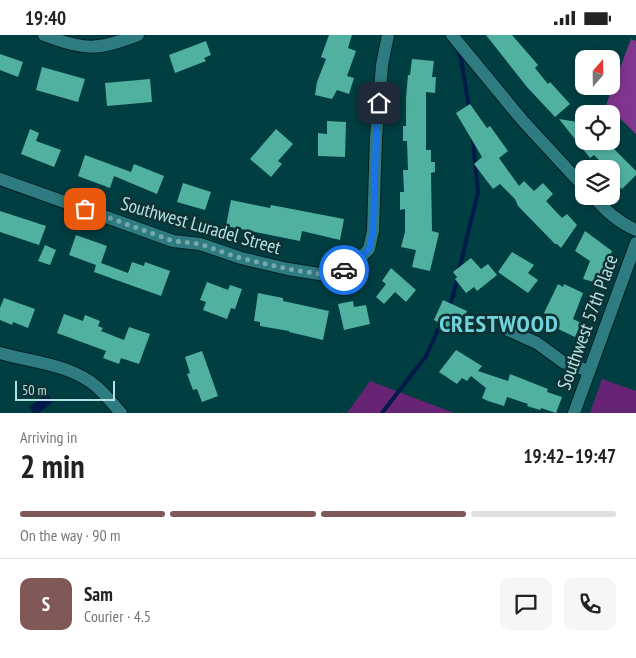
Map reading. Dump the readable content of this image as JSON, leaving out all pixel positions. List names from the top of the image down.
{
  "streets": {
    "street": ["Southwest Luradel Street", "Southwest 57th Place"]
  },
  "districts": ["CRESTWOOD"],
  "scale_bar": "50 m",
  "north": "top",
  "page": {
    "status": "19:40",
    "scale": "50 m",
    "heading": ["2 min", "Arriving in", "19:42–19:47"],
    "panel": ["Sam", "Courier · 4.5"],
    "bar": "On the way · 90 m",
    "round": "S"
  }
}
